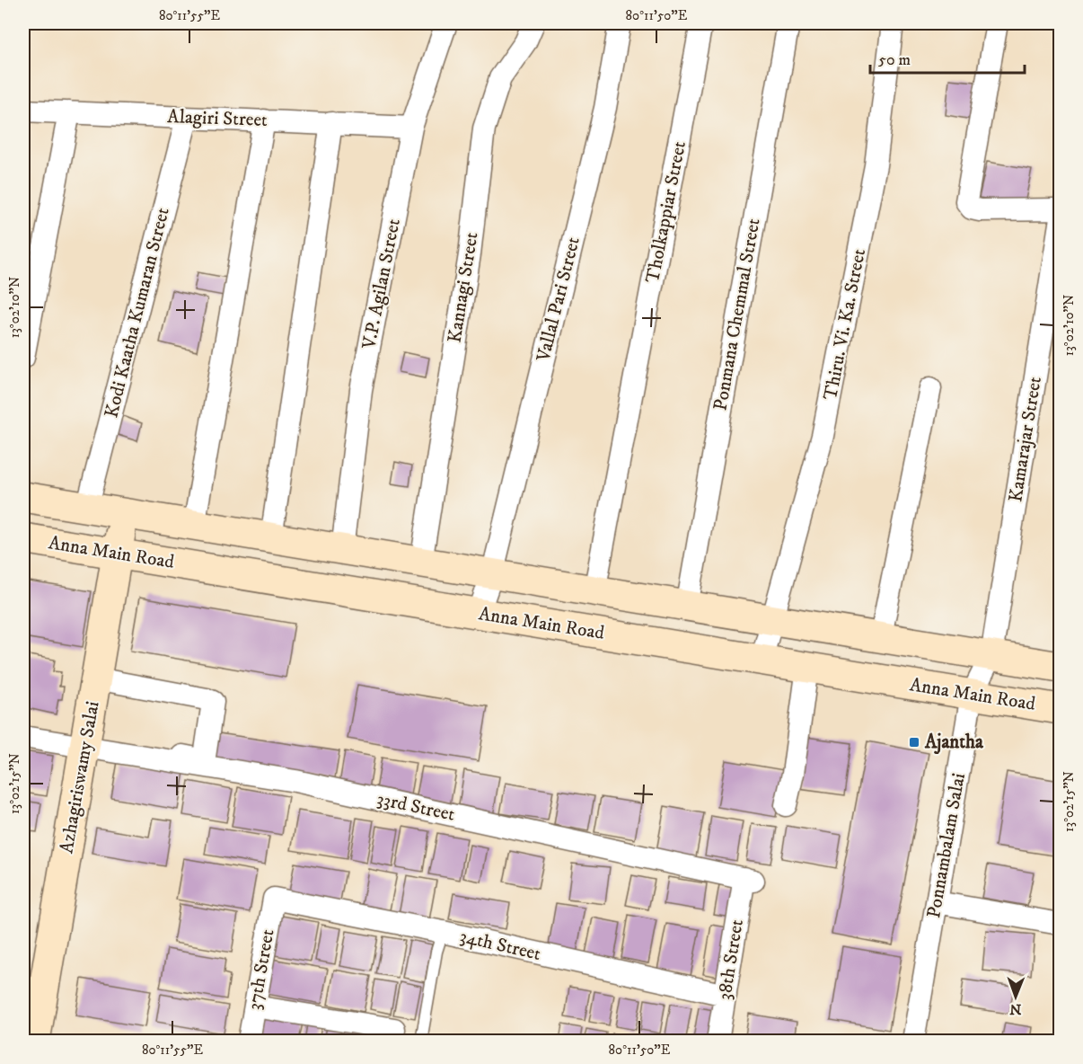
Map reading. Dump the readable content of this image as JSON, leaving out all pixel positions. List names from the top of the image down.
{
  "streets": {
    "main road": ["Anna Main Road", "Azhagiriswamy Salai"],
    "street": [
      "Alagiri Street",
      "Tholkappiar Street",
      "V.P. Agilan Street",
      "Kannagi Street",
      "Vallal Pari Street",
      "Kodi Kaatha Kumaran Street",
      "Ponmana Chemmal Street",
      "Thiru. Vi. Ka. Street",
      "Kamarajar Street",
      "33rd Street",
      "Ponnambalam Salai",
      "34th Street",
      "38th Street",
      "37th Street"
    ]
  },
  "crossings": [
    ["Alagiri Street", "V.P. Agilan Street"],
    ["Alagiri Street", "Kodi Kaatha Kumaran Street"],
    ["Vallal Pari Street", "Anna Main Road"],
    ["Thiru. Vi. Ka. Street", "Anna Main Road"],
    ["Kamarajar Street", "Ponnambalam Salai"],
    ["Anna Main Road", "Azhagiriswamy Salai"],
    ["Anna Main Road", "Ponnambalam Salai"],
    ["Azhagiriswamy Salai", "33rd Street"],
    ["33rd Street", "38th Street"],
    ["34th Street", "38th Street"],
    ["34th Street", "37th Street"]
  ],
  "places": {
    "transit": ["Ajantha"]
  },
  "scale_bar": "50 m",
  "north": "bottom",
  "coordinates": [
    "80°11'55\"E",
    "80°11'50\"E",
    "13°02'10\"N",
    "13°02'15\"N"
  ]
}
